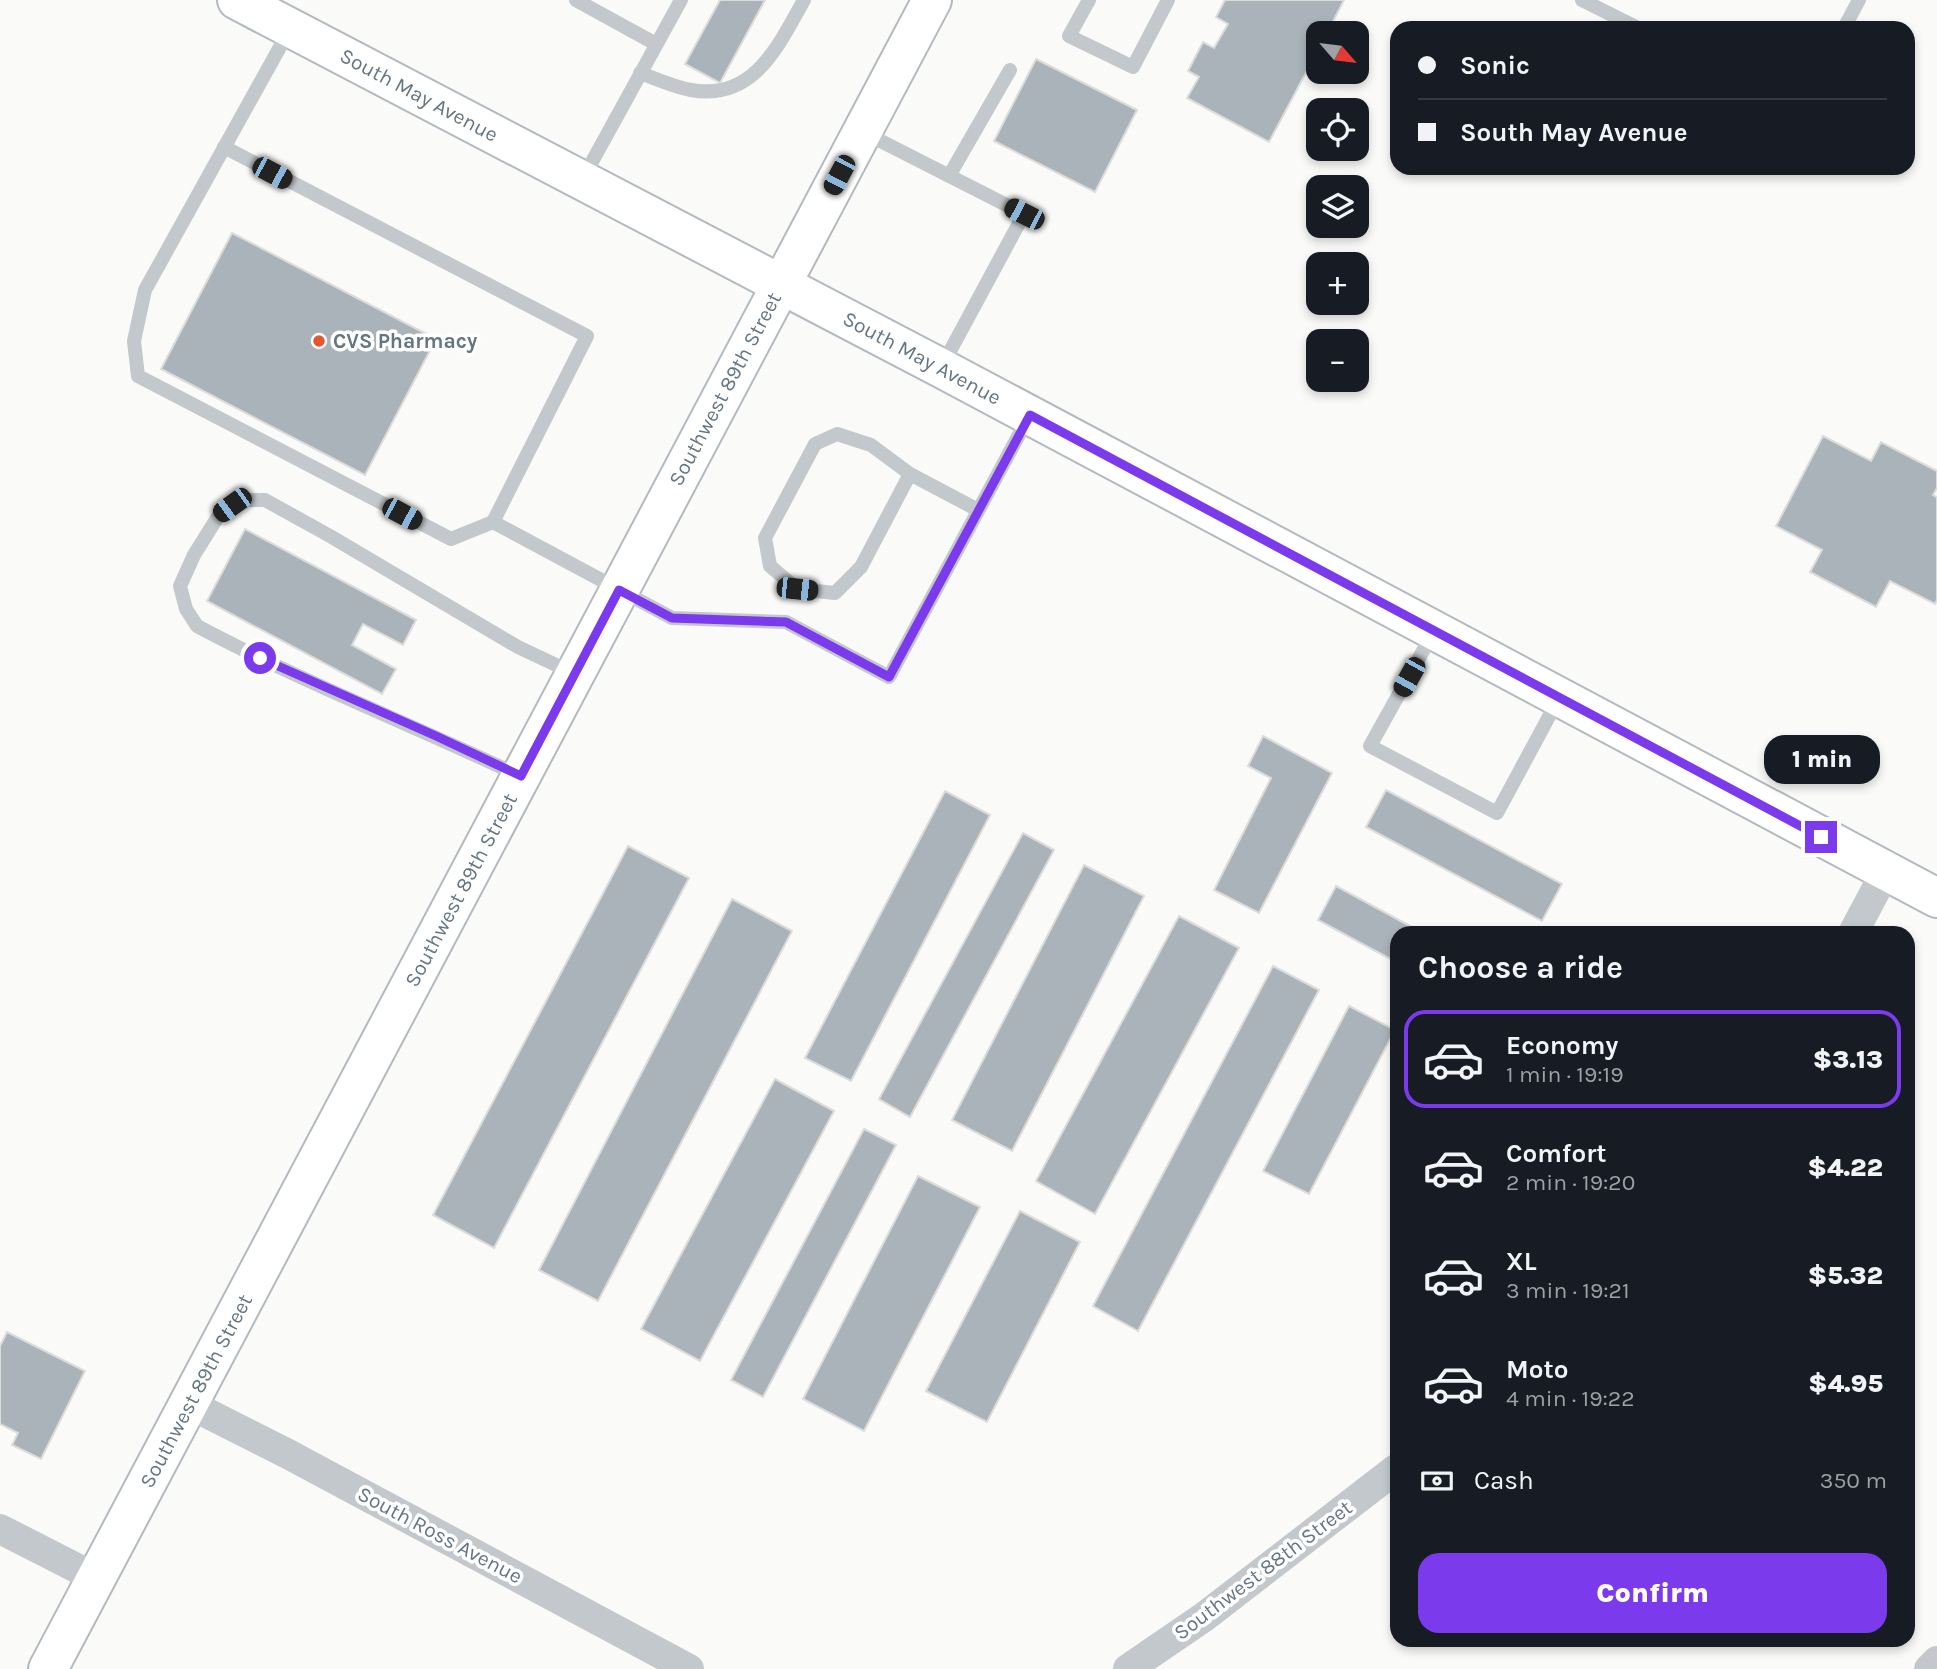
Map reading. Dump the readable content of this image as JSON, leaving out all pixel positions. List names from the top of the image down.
{
  "streets": {
    "main road": ["South May Avenue", "Southwest 89th Street"],
    "street": ["South Ross Avenue", "Southwest 88th Street"]
  },
  "crossings": [
    ["South May Avenue", "Southwest 89th Street"],
    ["Southwest 89th Street", "South Ross Avenue"]
  ],
  "places": ["CVS Pharmacy"],
  "north": "bottom right",
  "page": {
    "map_buttons": ["+", "−"],
    "banner": ["Sonic", "South May Avenue"],
    "bubble": "1 min",
    "heading": "Choose a ride",
    "list": [
      {
        "name": "Economy",
        "note": "1 min · 19:19",
        "value": "$3.13"
      },
      {
        "name": "Comfort",
        "note": "2 min · 19:20",
        "value": "$4.22"
      },
      {
        "name": "XL",
        "note": "3 min · 19:21",
        "value": "$5.32"
      },
      {
        "name": "Moto",
        "note": "4 min · 19:22",
        "value": "$4.95"
      }
    ],
    "pay": ["Cash", "350 m"],
    "buttons": "Confirm"
  }
}
